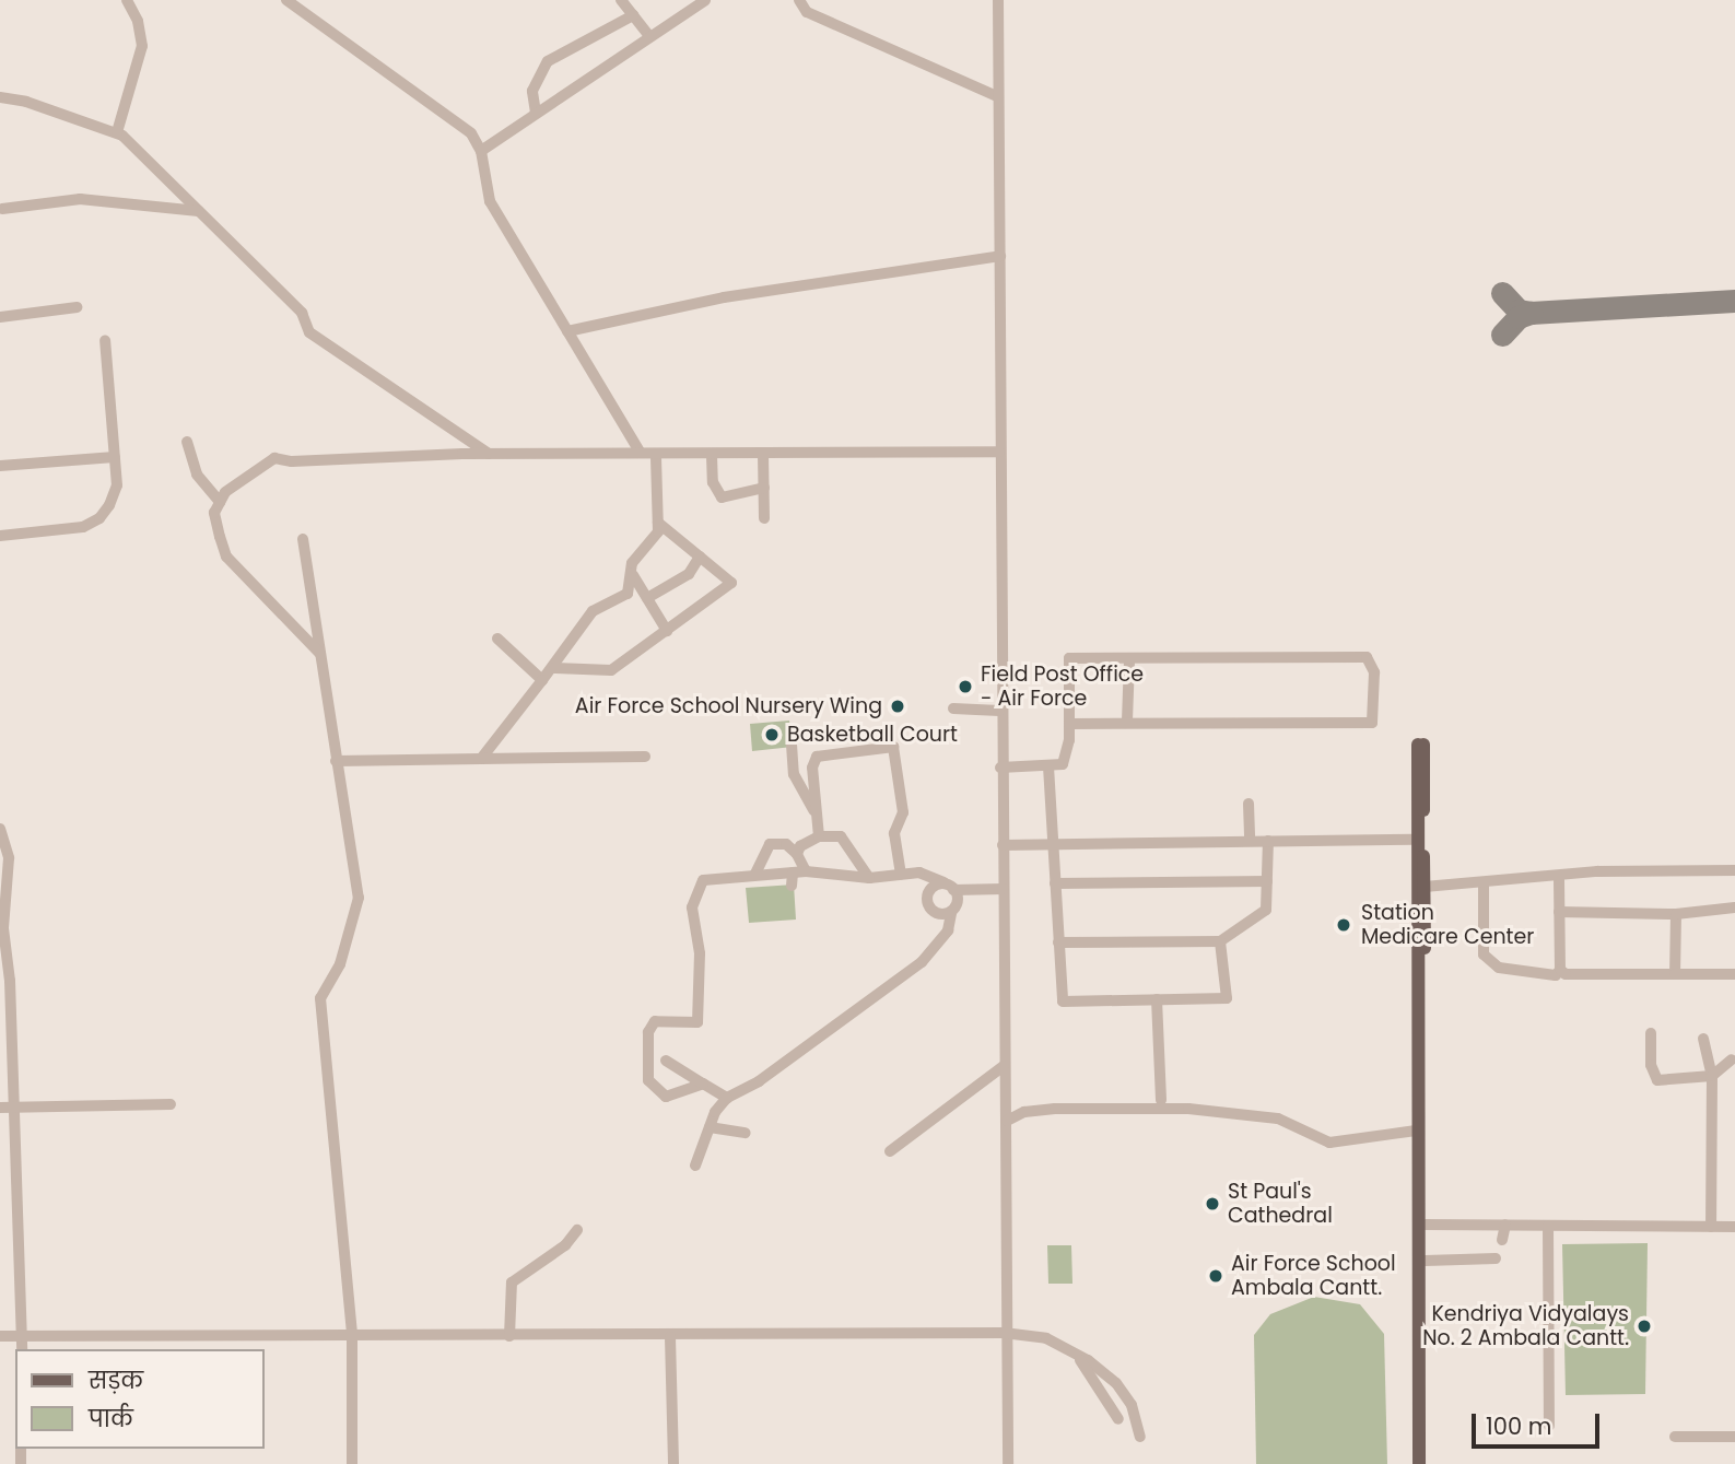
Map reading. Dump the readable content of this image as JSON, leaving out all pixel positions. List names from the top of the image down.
{
  "places": [
    "Field Post Office - Air Force",
    "Air Force School Nursery Wing",
    "Basketball Court",
    "Station Medicare Center",
    "St Paul's Cathedral",
    "Air Force School Ambala Cantt.",
    "Kendriya Vidyalays No. 2 Ambala Cantt."
  ],
  "legend": ["सड़क", "पार्क"],
  "scale_bar": "100 m"
}
